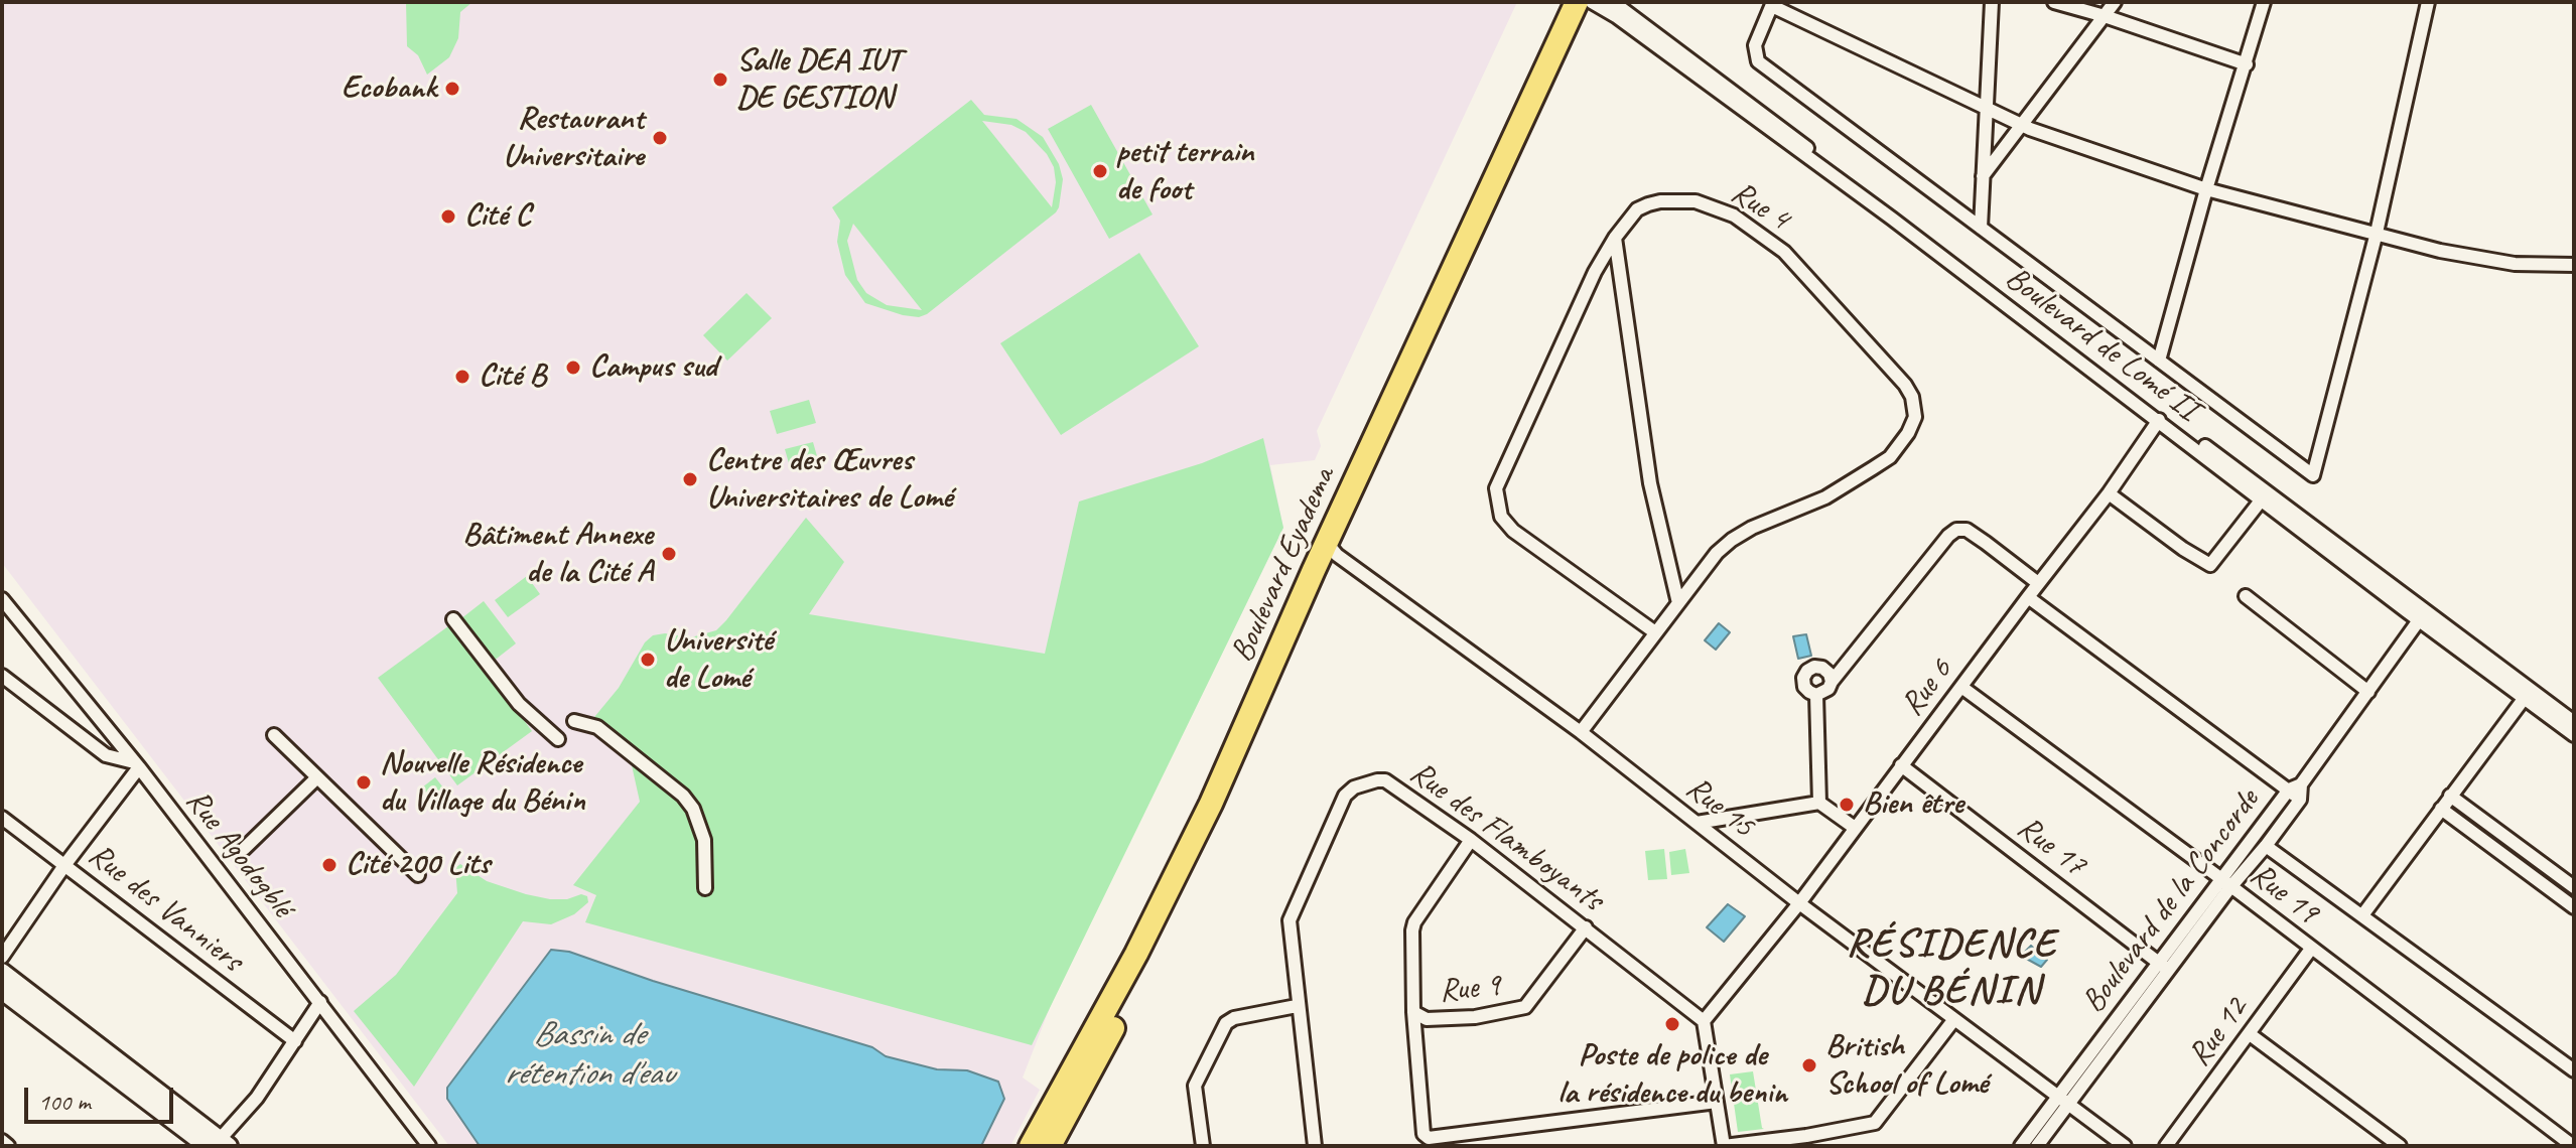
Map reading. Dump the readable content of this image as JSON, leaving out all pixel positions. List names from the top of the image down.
{
  "streets": {
    "highway": ["Boulevard Eyadema"],
    "street": [
      "Rue 4",
      "Boulevard de Lomé II",
      "Rue 6",
      "Rue 15",
      "Rue des Flamboyants",
      "Rue 17",
      "Rue Agodogblé",
      "Rue 19",
      "Boulevard de la Concorde",
      "Rue des Vanniers",
      "Rue 9",
      "Rue 12"
    ]
  },
  "crossings": [
    ["Rue 4", "Rue 15"],
    ["Boulevard de Lomé II", "Rue 6"],
    ["Boulevard Eyadema", "Rue 15"],
    ["Rue 6", "Rue 15"],
    ["Rue 6", "Rue des Flamboyants"],
    ["Rue 6", "Rue 17"],
    ["Rue 6", "Rue 19"],
    ["Rue 15", "Boulevard de la Concorde"],
    ["Rue des Flamboyants", "Rue 9"],
    ["Rue 17", "Boulevard de la Concorde"],
    ["Rue 19", "Boulevard de la Concorde"],
    ["Rue 19", "Rue 12"]
  ],
  "districts": ["RÉSIDENCE DU BÉNIN"],
  "water": ["Bassin de rétention d'eau"],
  "places": [
    "Salle DEA IUT DE GESTION",
    "Ecobank",
    "Restaurant Universitaire",
    "petit terrain de foot",
    "Cité C",
    "Campus sud",
    "Cité B",
    "Centre des Œuvres Universitaires de Lomé",
    "Bâtiment Annexe de la Cité A",
    "Université de Lomé",
    "Nouvelle Résidence du Village du Bénin",
    "Bien être",
    "Cité 200 Lits",
    "Poste de police de la résidence du benin",
    "British School of Lomé"
  ],
  "scale_bar": "100 m"
}
